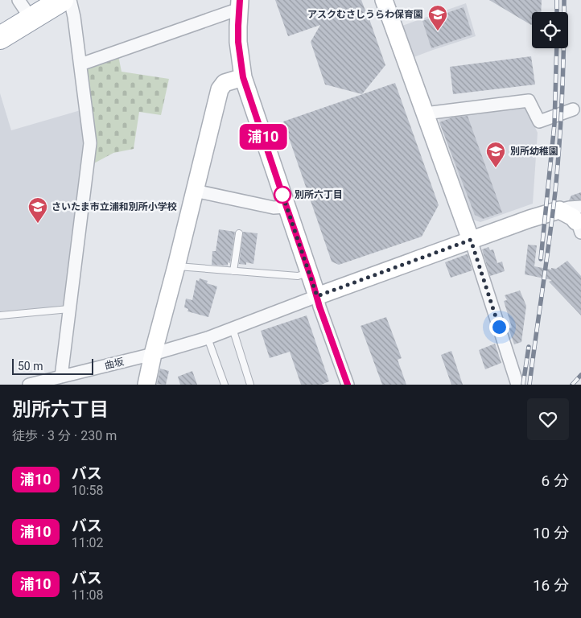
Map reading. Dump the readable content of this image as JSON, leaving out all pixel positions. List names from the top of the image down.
{
  "streets": {
    "street": ["曲坂"]
  },
  "places": {
    "school or university": ["アスクむさしうらわ保育園", "別所幼稚園", "さいたま市立浦和別所小学校"],
    "other": ["別所六丁目"]
  },
  "lines": ["bus line 浦10"],
  "scale_bar": "50 m",
  "page": {
    "on_map": "浦10",
    "scale": "50 m",
    "heading": ["別所六丁目", "徒歩 · 3 分 · 230 m"],
    "list": [
      {
        "mark": "浦10",
        "name": "バス",
        "note": "10:58",
        "value": "6 分"
      },
      {
        "mark": "浦10",
        "name": "バス",
        "note": "11:02",
        "value": "10 分"
      },
      {
        "mark": "浦10",
        "name": "バス",
        "note": "11:08",
        "value": "16 分"
      }
    ]
  }
}
